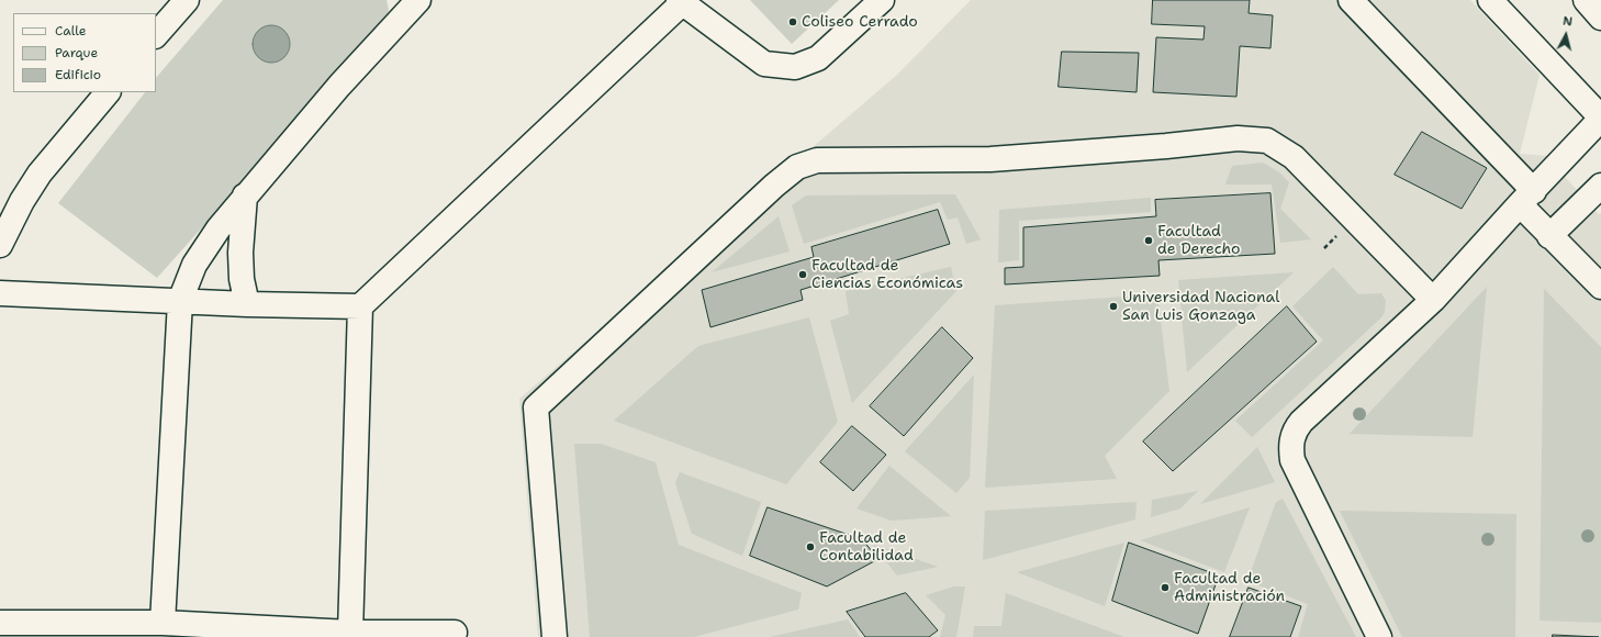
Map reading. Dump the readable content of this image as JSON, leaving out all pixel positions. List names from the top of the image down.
{
  "places": [
    "Coliseo Cerrado",
    "Facultad de Derecho",
    "Facultad de Ciencias Económicas",
    "Universidad Nacional San Luis Gonzaga",
    "Facultad de Contabilidad",
    "Facultad de Administración"
  ],
  "legend": ["Calle", "Parque", "Edificio"],
  "north": "top"
}
